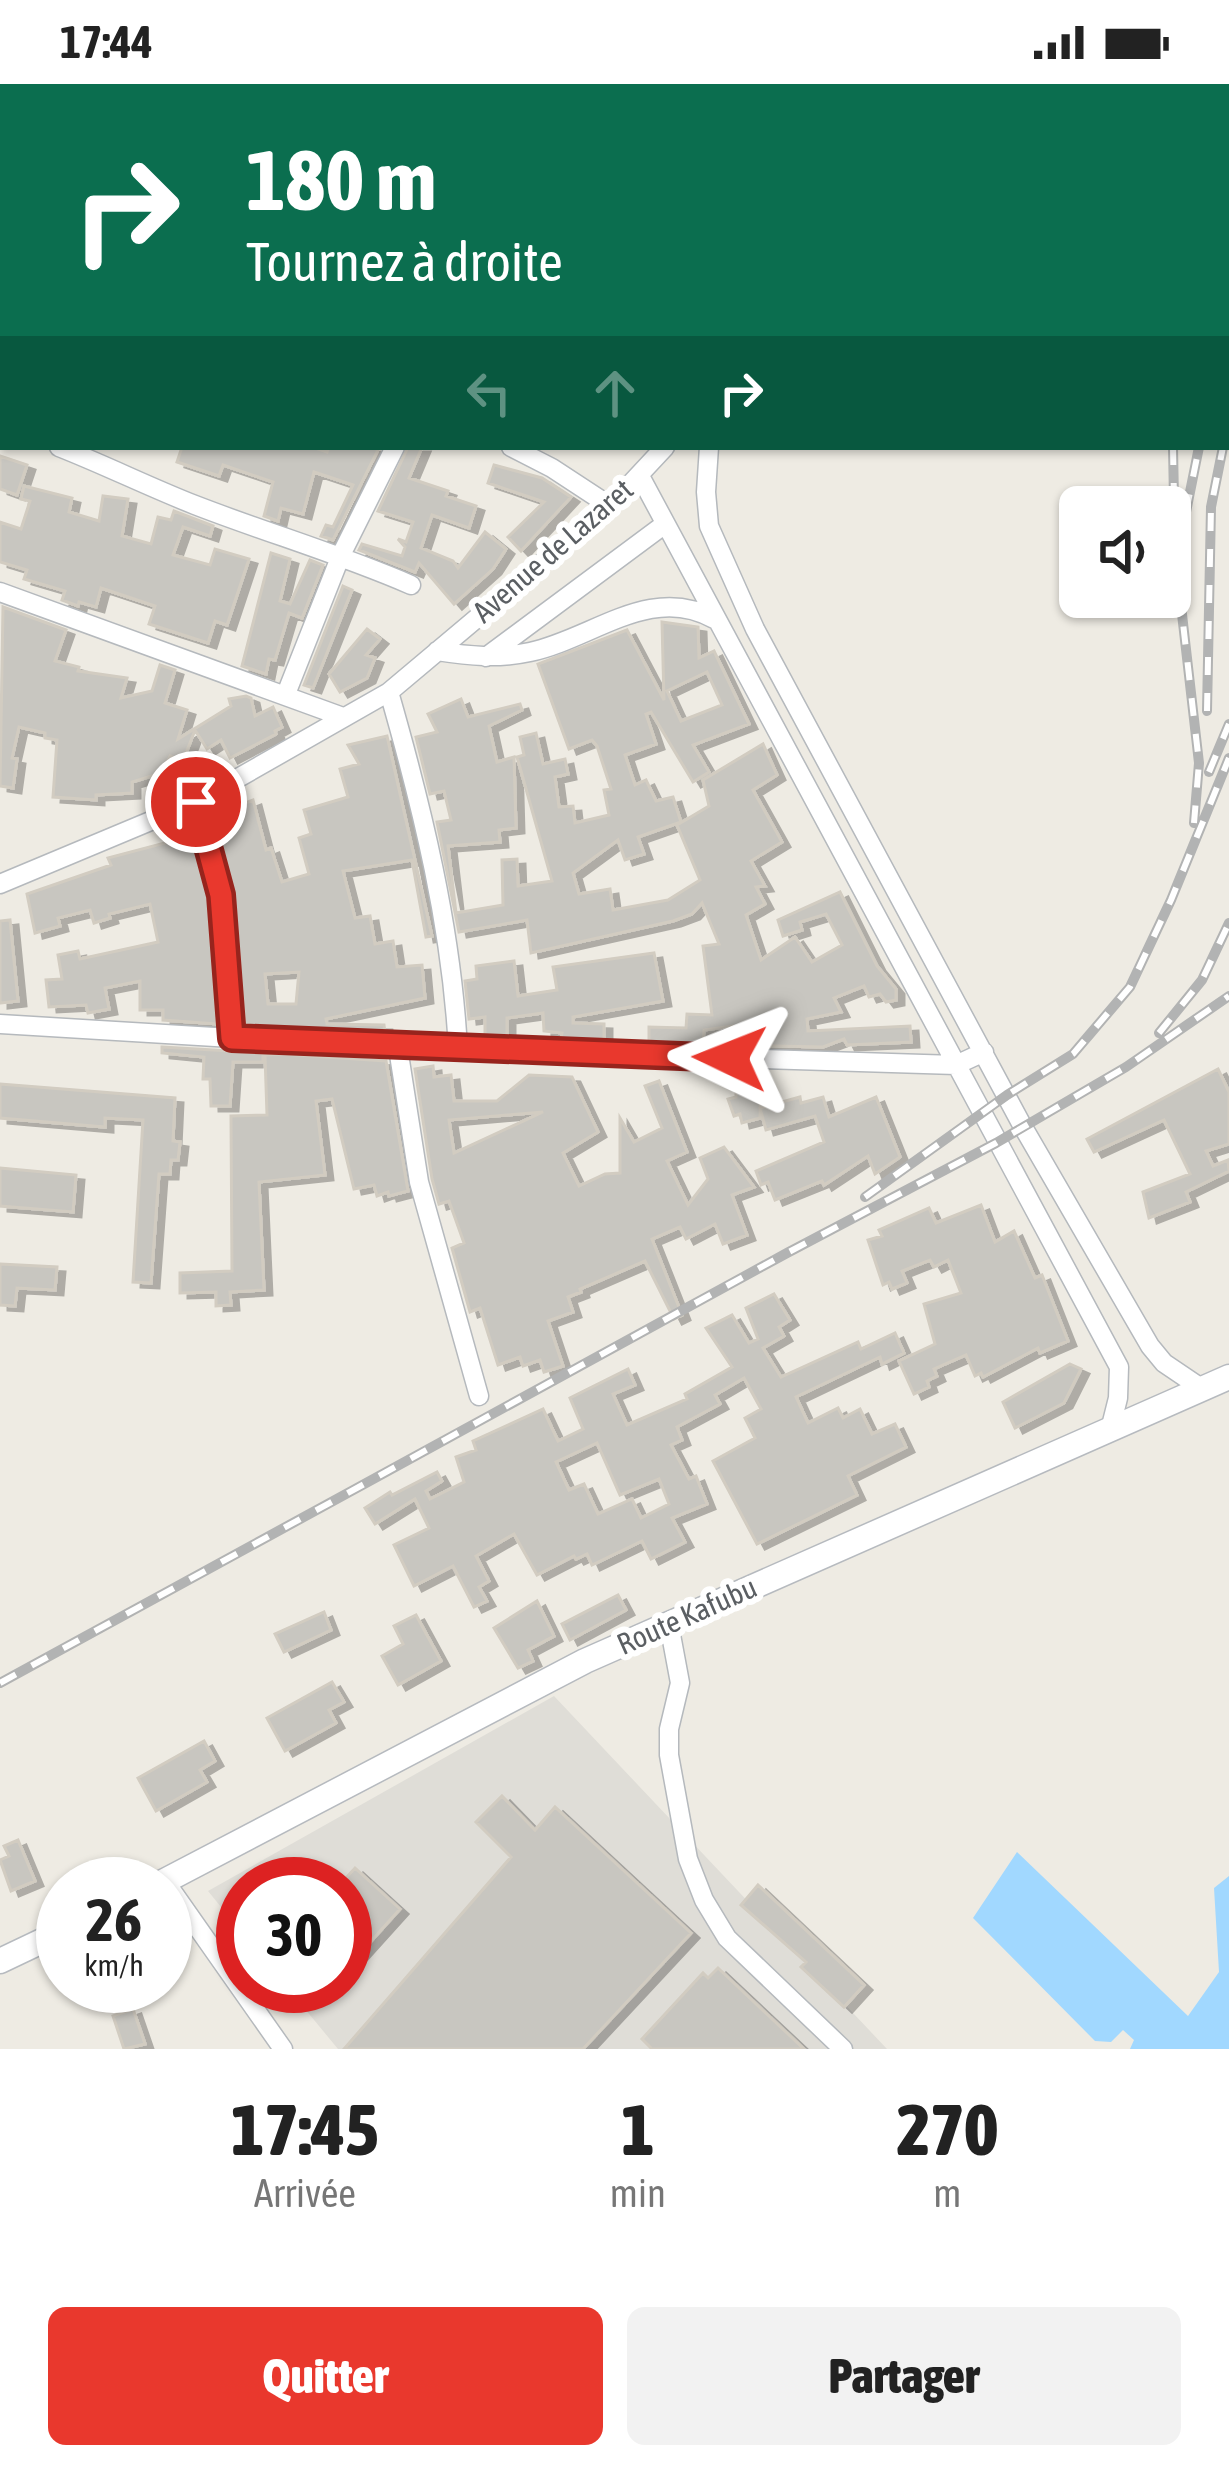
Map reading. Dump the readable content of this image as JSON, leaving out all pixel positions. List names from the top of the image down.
{
  "streets": {
    "main road": ["Route Kafubu"],
    "street": ["Avenue de Lazaret"]
  },
  "page": {
    "status": "17:44",
    "turn": ["180 m", "Tournez à droite"],
    "speed": "26 km/h",
    "limit": "30",
    "eta": [
      "17:45",
      "Arrivée",
      "1",
      "min",
      "270",
      "m"
    ],
    "buttons": ["Quitter", "Partager"]
  }
}
